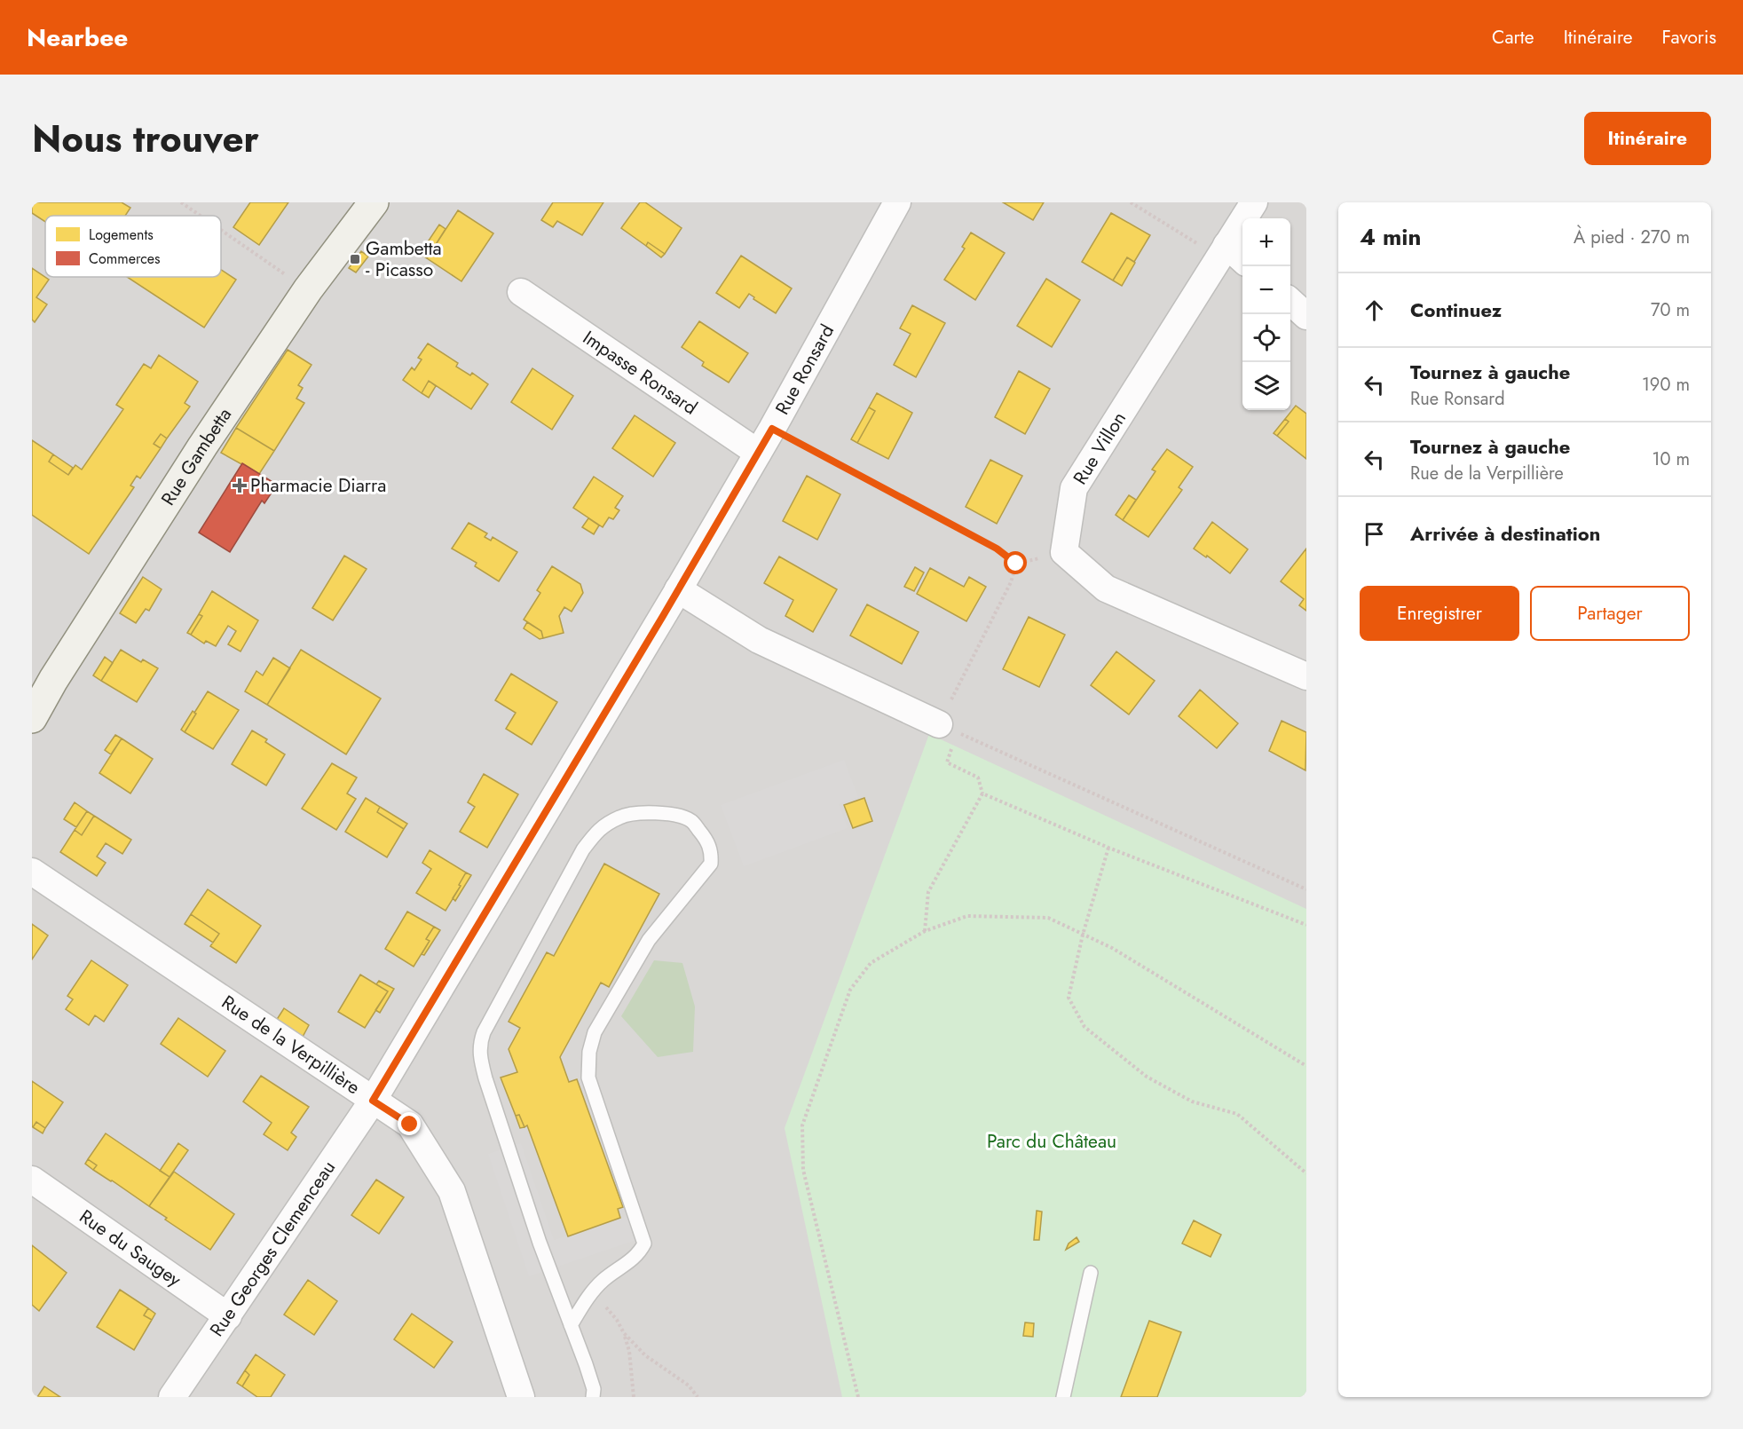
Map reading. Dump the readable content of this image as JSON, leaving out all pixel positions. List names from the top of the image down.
{
  "streets": {
    "street": [
      "Rue Ronsard",
      "Impasse Ronsard",
      "Rue Villon",
      "Rue Gambetta",
      "Rue de la Verpillière",
      "Rue du Saugey",
      "Rue Georges Clemenceau"
    ]
  },
  "crossings": [
    ["Rue Ronsard", "Impasse Ronsard"],
    ["Rue Ronsard", "Rue de la Verpillière"],
    ["Rue Ronsard", "Rue Georges Clemenceau"],
    ["Rue de la Verpillière", "Rue Georges Clemenceau"],
    ["Rue du Saugey", "Rue Georges Clemenceau"]
  ],
  "parks": ["Parc du Château"],
  "places": {
    "transit": ["Gambetta - Picasso"],
    "health": ["Pharmacie Diarra"]
  },
  "legend": ["Logements", "Commerces"],
  "page": {
    "header": "Nearbee",
    "nav": ["Carte", "Itinéraire", "Favoris"],
    "title": "Nous trouver",
    "buttons": [
      "Itinéraire",
      ["Enregistrer", "Partager"]
    ],
    "heading": ["4 min", "À pied · 270 m"],
    "map_buttons": ["+", "−"],
    "list": [
      ["Continuez", "70 m"],
      ["Tournez à gauche", "Rue Ronsard", "190 m"],
      ["Tournez à gauche", "Rue de la Verpillière", "10 m"],
      "Arrivée à destination"
    ]
  }
}
